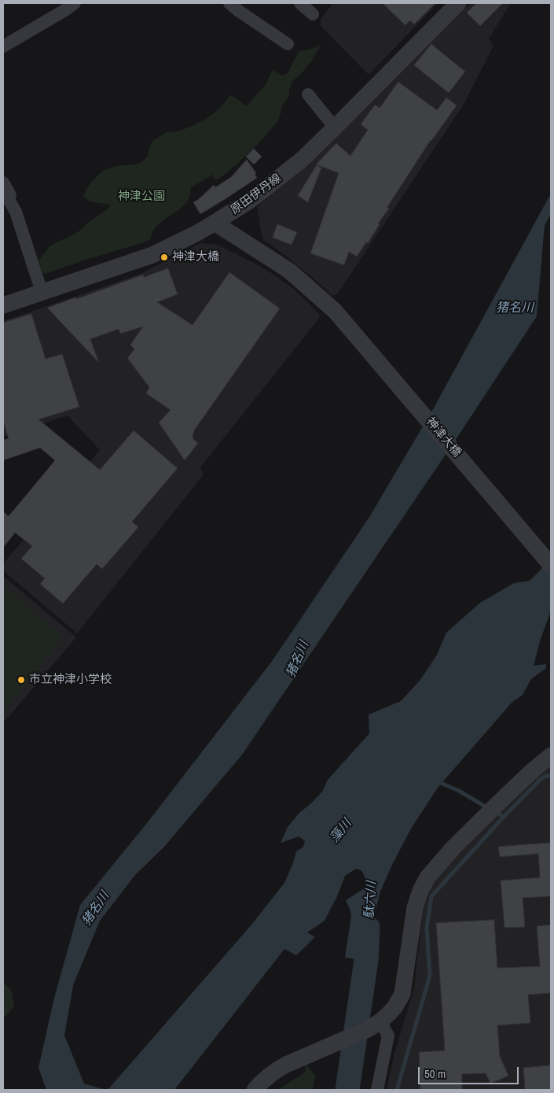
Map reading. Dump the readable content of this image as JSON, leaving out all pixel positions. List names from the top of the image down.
{
  "streets": {
    "street": ["原田伊丹線", "神津大橋"]
  },
  "crossings": [
    ["原田伊丹線", "神津大橋"]
  ],
  "water": ["猪名川", "藻川", "駄六川"],
  "parks": ["神津公園"],
  "places": ["神津大橋", "市立神津小学校"],
  "scale_bar": "50 m"
}
